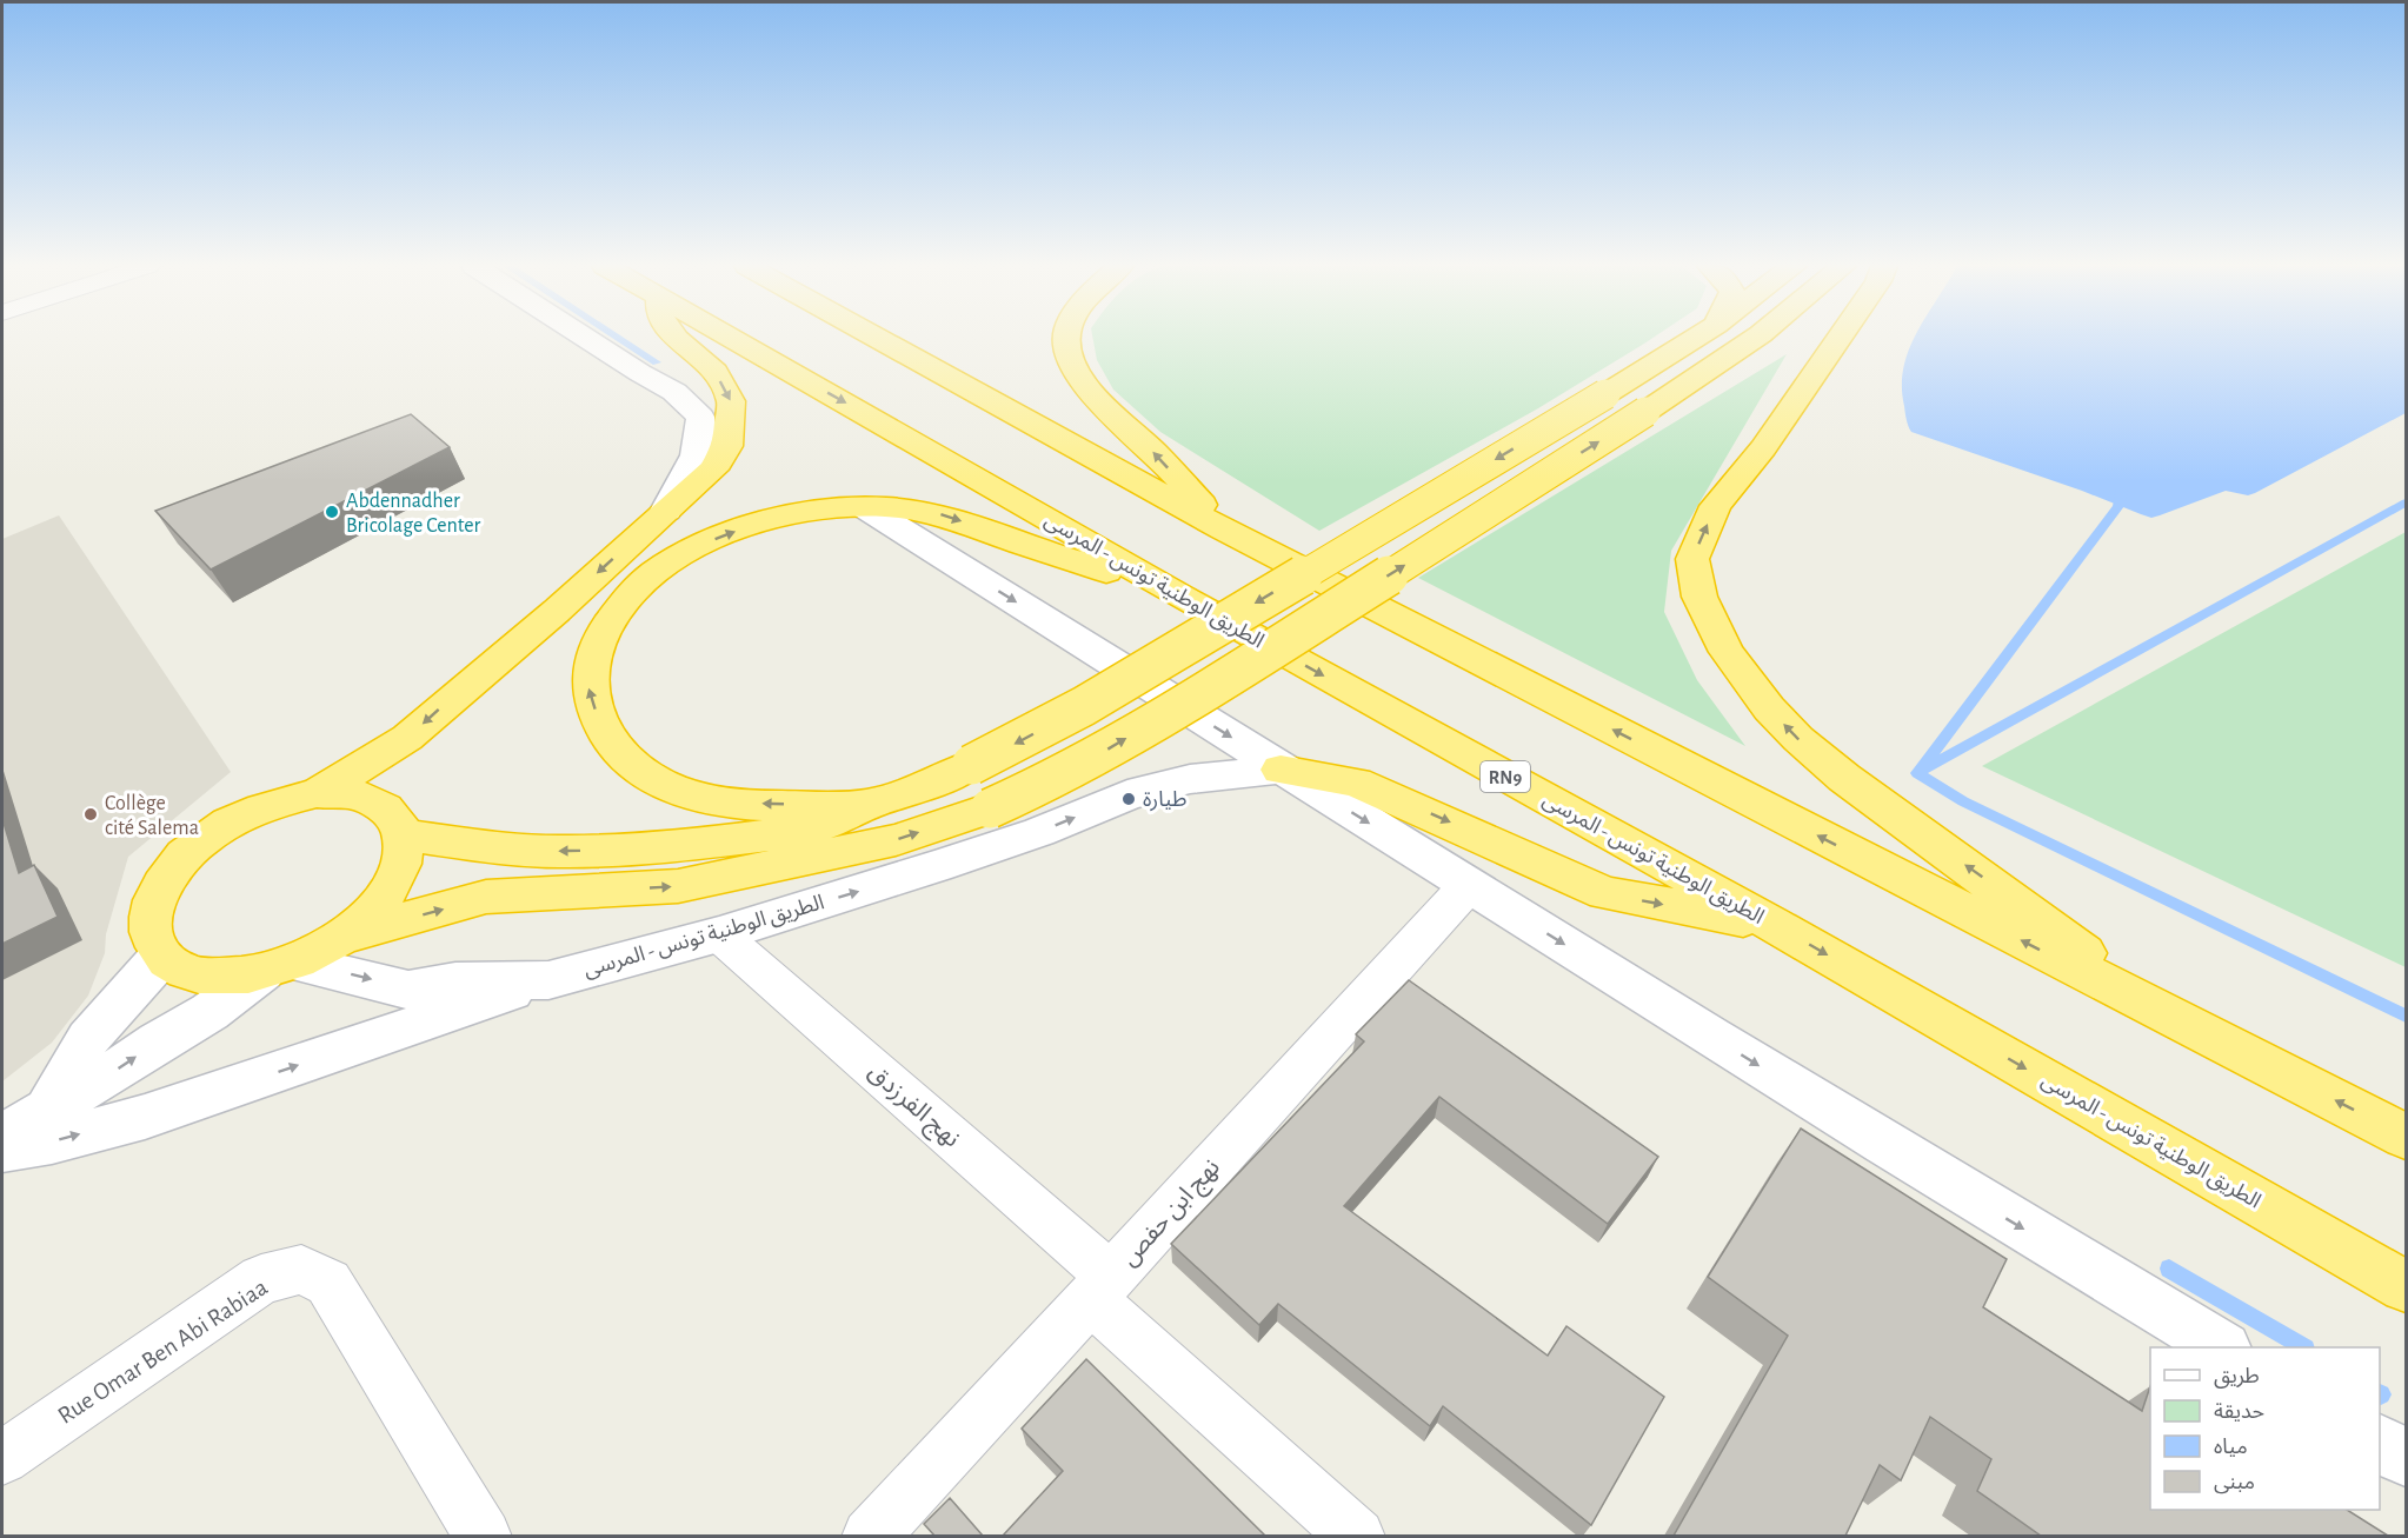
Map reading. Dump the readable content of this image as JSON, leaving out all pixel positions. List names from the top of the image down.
{
  "streets": {
    "highway": ["الطريق الوطنية تونس - المرسى", "RN9"],
    "street": ["نهج الفرزدق", "نهج ابن حفص", "Rue Omar Ben Abi Rabiaa"]
  },
  "crossings": [
    ["الطريق الوطنية تونس - المرسى", "نهج الفرزدق"],
    ["نهج الفرزدق", "نهج ابن حفص"]
  ],
  "places": ["Abdennadher Bricolage Center", "طيارة", "Collège cité Salema"],
  "legend": [
    "طريق",
    "حديقة",
    "مياه",
    "مبنى"
  ]
}
